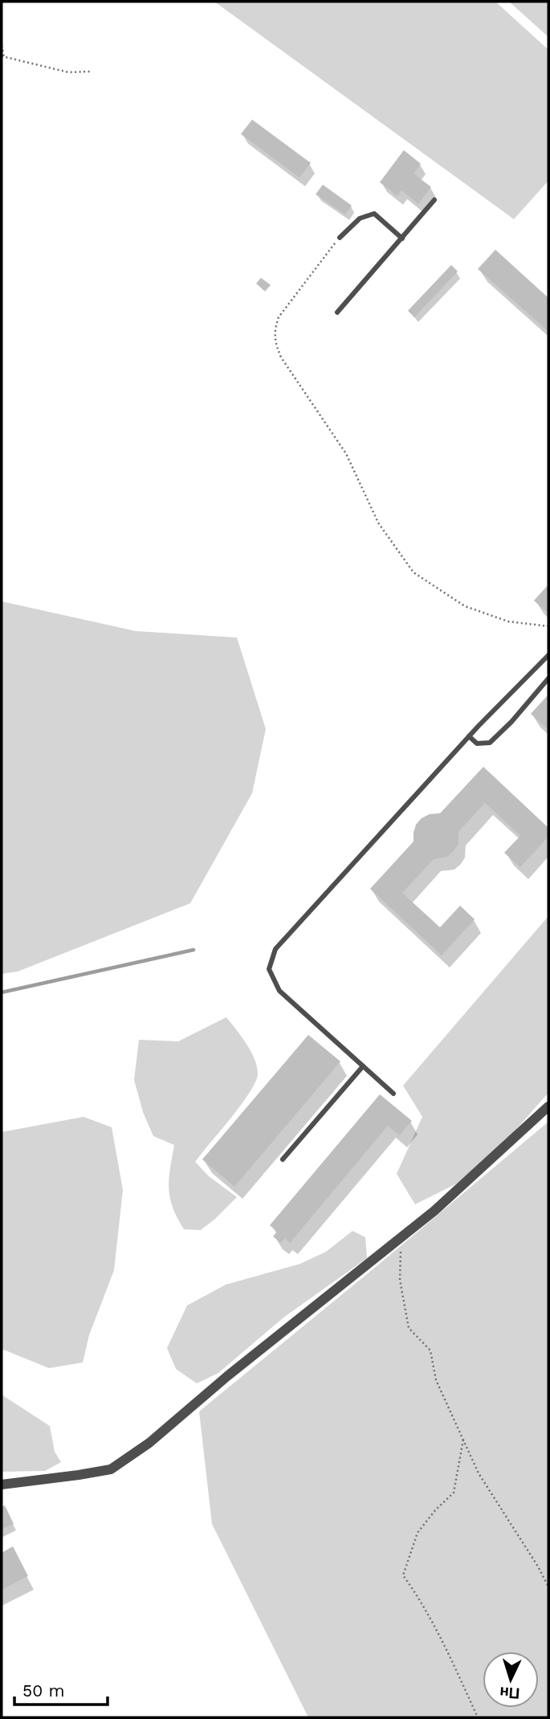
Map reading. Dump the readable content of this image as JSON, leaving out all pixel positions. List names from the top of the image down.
{
  "scale_bar": "50 m",
  "north": "bottom"
}
